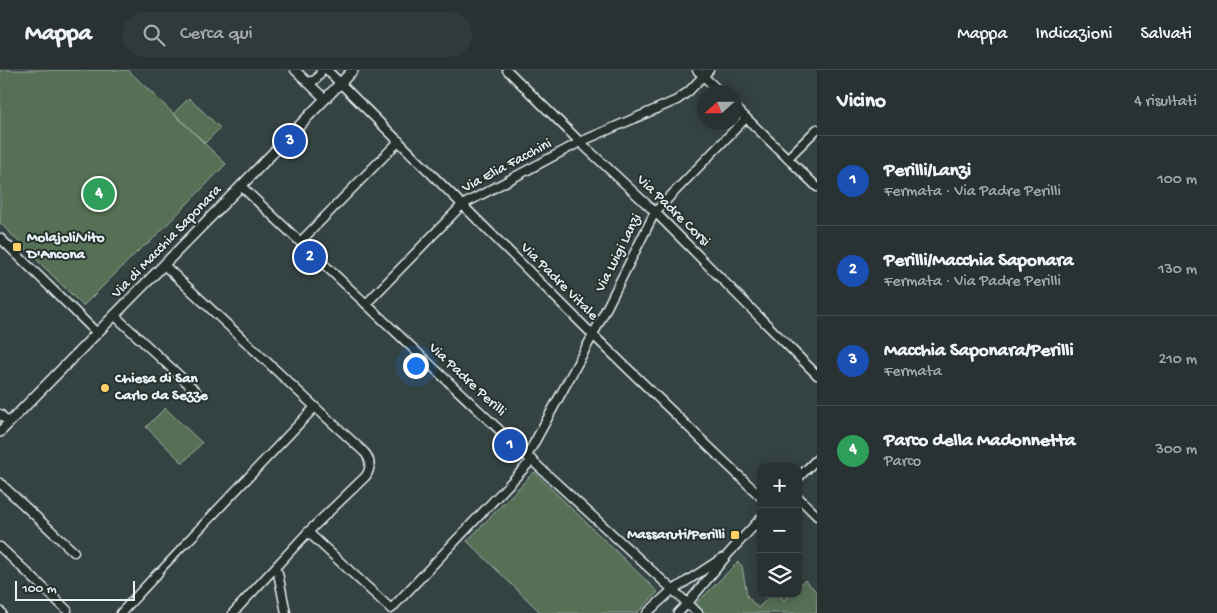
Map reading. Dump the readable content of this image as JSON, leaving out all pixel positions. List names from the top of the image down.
{
  "streets": {
    "street": [
      "Via Elia Facchini",
      "Via Padre Corsi",
      "Via di Macchia Saponara",
      "Via Luigi Lanzi",
      "Via Padre Vitale",
      "Via Padre Perilli"
    ]
  },
  "crossings": [
    ["Via Elia Facchini", "Via Padre Corsi"],
    ["Via Elia Facchini", "Via Padre Vitale"],
    ["Via Elia Facchini", "Via Padre Perilli"],
    ["Via Padre Corsi", "Via Luigi Lanzi"],
    ["Via di Macchia Saponara", "Via Padre Vitale"],
    ["Via di Macchia Saponara", "Via Padre Perilli"],
    ["Via Luigi Lanzi", "Via Padre Vitale"],
    ["Via Luigi Lanzi", "Via Padre Perilli"]
  ],
  "places": {
    "transit": ["Molajoli/Vito D'Ancona", "Massaruti/Perilli"],
    "other": ["Chiesa di San Carlo da Sezze"]
  },
  "scale_bar": "100 m",
  "north": "left",
  "page": {
    "header": "Mappa",
    "search": "Cerca qui",
    "nav": ["Mappa", "Indicazioni", "Salvati"],
    "heading": ["Vicino", "4 risultati"],
    "pins": [
      "3",
      "4",
      "2",
      "1"
    ],
    "list": [
      {
        "mark": "1",
        "name": "Perilli/Lanzi",
        "note": "Fermata · Via Padre Perilli",
        "value": "100 m"
      },
      {
        "mark": "2",
        "name": "Perilli/Macchia Saponara",
        "note": "Fermata · Via Padre Perilli",
        "value": "130 m"
      },
      {
        "mark": "3",
        "name": "Macchia Saponara/Perilli",
        "note": "Fermata",
        "value": "210 m"
      },
      {
        "mark": "4",
        "name": "Parco della Madonnetta",
        "note": "Parco",
        "value": "300 m"
      }
    ],
    "map_buttons": ["+", "−"],
    "scale": "100 m"
  }
}
